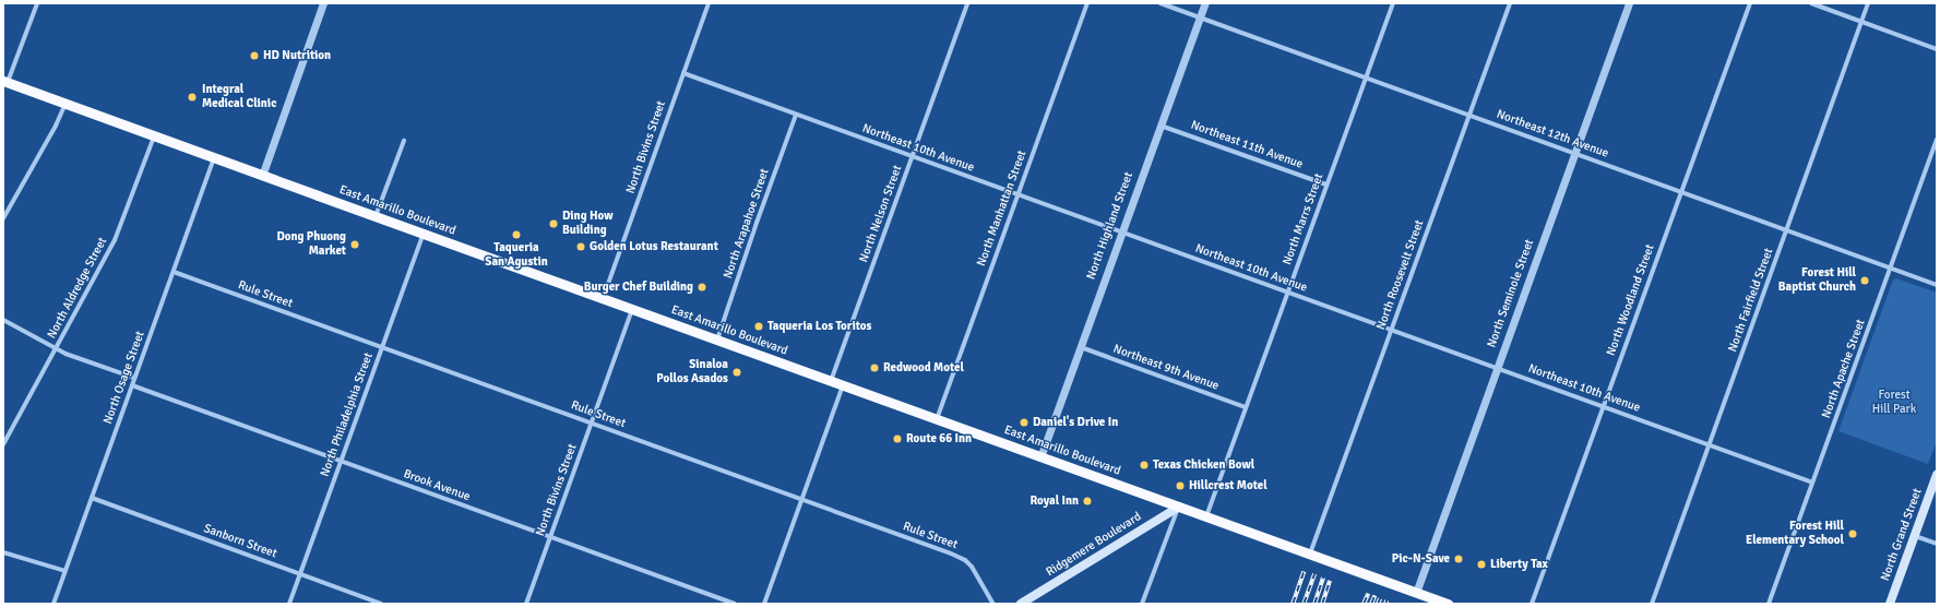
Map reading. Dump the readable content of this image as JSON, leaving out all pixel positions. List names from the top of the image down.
{
  "streets": {
    "highway": ["East Amarillo Boulevard"],
    "main road": ["North Grand Street", "Ridgemere Boulevard"],
    "street": [
      "Northeast 12th Avenue",
      "Northeast 11th Avenue",
      "North Bivins Street",
      "Northeast 10th Avenue",
      "North Manhattan Street",
      "North Nelson Street",
      "North Marrs Street",
      "North Arapahoe Street",
      "North Highland Street",
      "North Roosevelt Street",
      "North Aldredge Street",
      "North Seminole Street",
      "Rule Street",
      "North Woodland Street",
      "North Fairfield Street",
      "Northeast 9th Avenue",
      "North Apache Street",
      "North Osage Street",
      "North Philadelphia Street",
      "Brook Avenue",
      "Sanborn Street"
    ]
  },
  "crossings": [
    ["Northeast 12th Avenue", "North Marrs Street"],
    ["Northeast 12th Avenue", "North Highland Street"],
    ["Northeast 12th Avenue", "North Roosevelt Street"],
    ["Northeast 12th Avenue", "North Seminole Street"],
    ["Northeast 12th Avenue", "North Woodland Street"],
    ["Northeast 12th Avenue", "North Fairfield Street"],
    ["Northeast 12th Avenue", "North Apache Street"],
    ["Northeast 11th Avenue", "North Marrs Street"],
    ["Northeast 11th Avenue", "North Highland Street"],
    ["North Bivins Street", "Northeast 10th Avenue"],
    ["North Bivins Street", "East Amarillo Boulevard"],
    ["North Bivins Street", "Rule Street"],
    ["North Bivins Street", "Brook Avenue"],
    ["Northeast 10th Avenue", "North Manhattan Street"],
    ["Northeast 10th Avenue", "North Nelson Street"],
    ["Northeast 10th Avenue", "North Marrs Street"],
    ["Northeast 10th Avenue", "North Arapahoe Street"],
    ["Northeast 10th Avenue", "North Highland Street"],
    ["Northeast 10th Avenue", "North Roosevelt Street"],
    ["Northeast 10th Avenue", "North Seminole Street"],
    ["Northeast 10th Avenue", "North Woodland Street"],
    ["Northeast 10th Avenue", "North Fairfield Street"],
    ["Northeast 10th Avenue", "North Apache Street"],
    ["North Manhattan Street", "East Amarillo Boulevard"],
    ["East Amarillo Boulevard", "North Nelson Street"],
    ["East Amarillo Boulevard", "North Marrs Street"],
    ["East Amarillo Boulevard", "North Arapahoe Street"],
    ["East Amarillo Boulevard", "North Highland Street"],
    ["East Amarillo Boulevard", "North Roosevelt Street"],
    ["East Amarillo Boulevard", "North Aldredge Street"],
    ["East Amarillo Boulevard", "North Seminole Street"],
    ["East Amarillo Boulevard", "North Osage Street"],
    ["East Amarillo Boulevard", "North Philadelphia Street"],
    ["East Amarillo Boulevard", "Ridgemere Boulevard"],
    ["North Marrs Street", "Northeast 9th Avenue"],
    ["North Highland Street", "Northeast 9th Avenue"],
    ["Rule Street", "North Osage Street"],
    ["Rule Street", "North Philadelphia Street"],
    ["North Osage Street", "Brook Avenue"],
    ["North Osage Street", "Sanborn Street"],
    ["North Philadelphia Street", "Brook Avenue"],
    ["North Philadelphia Street", "Sanborn Street"]
  ],
  "parks": ["Forest Hill Park"],
  "places": [
    "HD Nutrition",
    "Integral Medical Clinic",
    "Ding How Building",
    "Taqueria San Agustin",
    "Dong Phuong Market",
    "Golden Lotus Restaurant",
    "Forest Hill Baptist Church",
    "Burger Chef Building",
    "Taqueria Los Toritos",
    "Redwood Motel",
    "Sinaloa Pollos Asados",
    "Daniel's Drive In",
    "Route 66 Inn",
    "Texas Chicken Bowl",
    "Hillcrest Motel",
    "Royal Inn",
    "Forest Hill Elementary School",
    "Pic-N-Save",
    "Liberty Tax"
  ]
}
